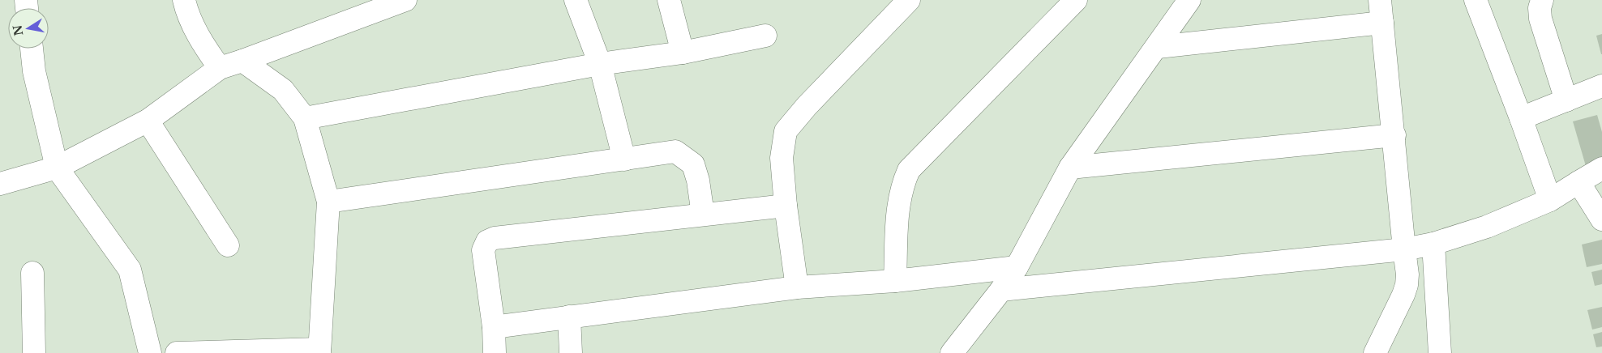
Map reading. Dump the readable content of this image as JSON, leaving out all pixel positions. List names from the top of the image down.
{
  "north": "left"
}
